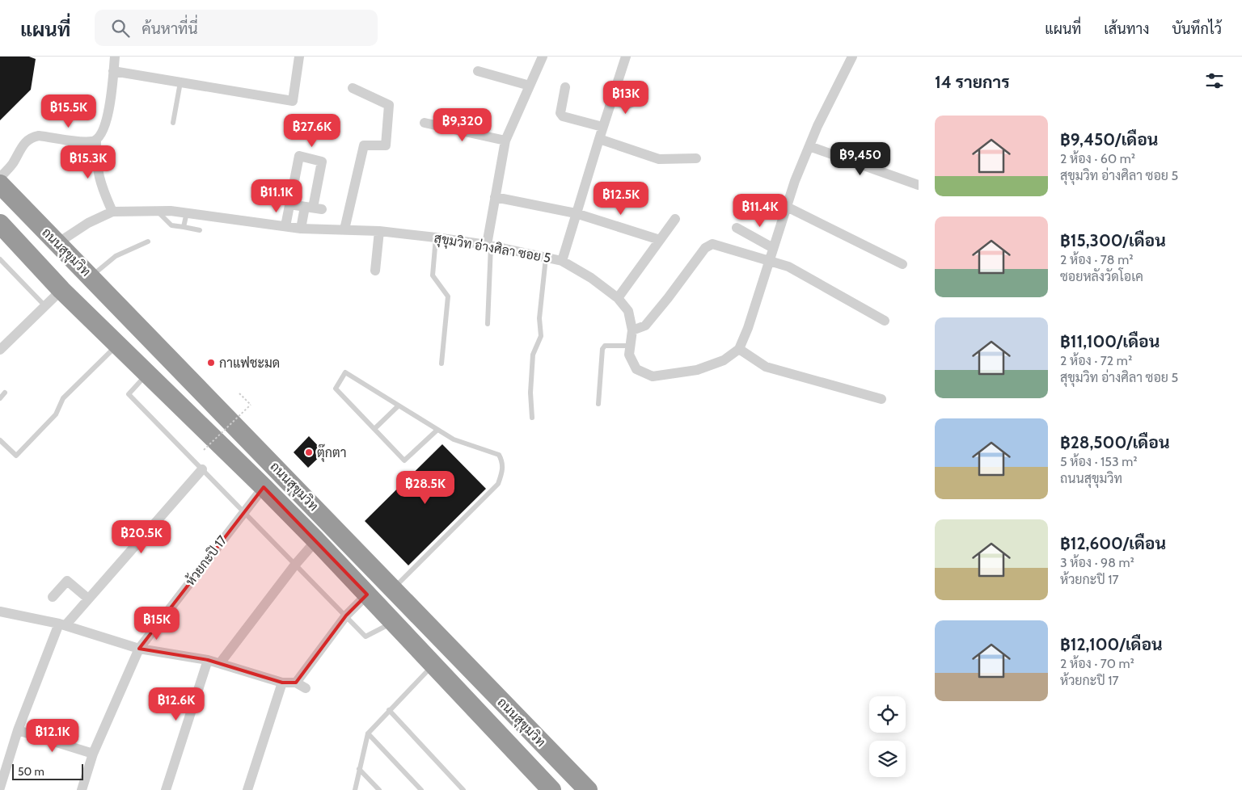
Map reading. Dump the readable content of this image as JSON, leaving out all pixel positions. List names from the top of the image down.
{
  "streets": {
    "highway": ["ถนนสุขุมวิท"],
    "street": ["สุขุมวิท อ่างศิลา ซอย 5", "ห้วยกะปิ 17"]
  },
  "crossings": [
    ["สุขุมวิท อ่างศิลา ซอย 5", "ถนนสุขุมวิท"],
    ["ถนนสุขุมวิท", "ห้วยกะปิ 17"]
  ],
  "places": ["กาแฟชะมด", "ตุ๊กตา"],
  "scale_bar": "50 m",
  "page": {
    "header": "แผนที่",
    "search": "ค้นหาที่นี่",
    "nav": ["แผนที่", "เส้นทาง", "บันทึกไว้"],
    "heading": "14 รายการ",
    "price": [
      "฿13K",
      "฿15.5K",
      "฿9,320",
      "฿27.6K",
      "฿9,450",
      "฿15.3K",
      "฿11.1K",
      "฿12.5K",
      "฿11.4K",
      "฿28.5K",
      "฿20.5K",
      "฿15K",
      "฿12.6K",
      "฿12.1K"
    ],
    "list": [
      {
        "name": "฿9,450/เดือน",
        "note": "2 ห้อง · 60 m² · สุขุมวิท อ่างศิลา ซอย 5"
      },
      {
        "name": "฿15,300/เดือน",
        "note": "2 ห้อง · 78 m² · ซอยหลังวัดโอเค"
      },
      {
        "name": "฿11,100/เดือน",
        "note": "2 ห้อง · 72 m² · สุขุมวิท อ่างศิลา ซอย 5"
      },
      {
        "name": "฿28,500/เดือน",
        "note": "5 ห้อง · 153 m² · ถนนสุขุมวิท"
      },
      {
        "name": "฿12,600/เดือน",
        "note": "3 ห้อง · 98 m² · ห้วยกะปิ 17"
      },
      {
        "name": "฿12,100/เดือน",
        "note": "2 ห้อง · 70 m² · ห้วยกะปิ 17"
      }
    ],
    "scale": "50 m"
  }
}
